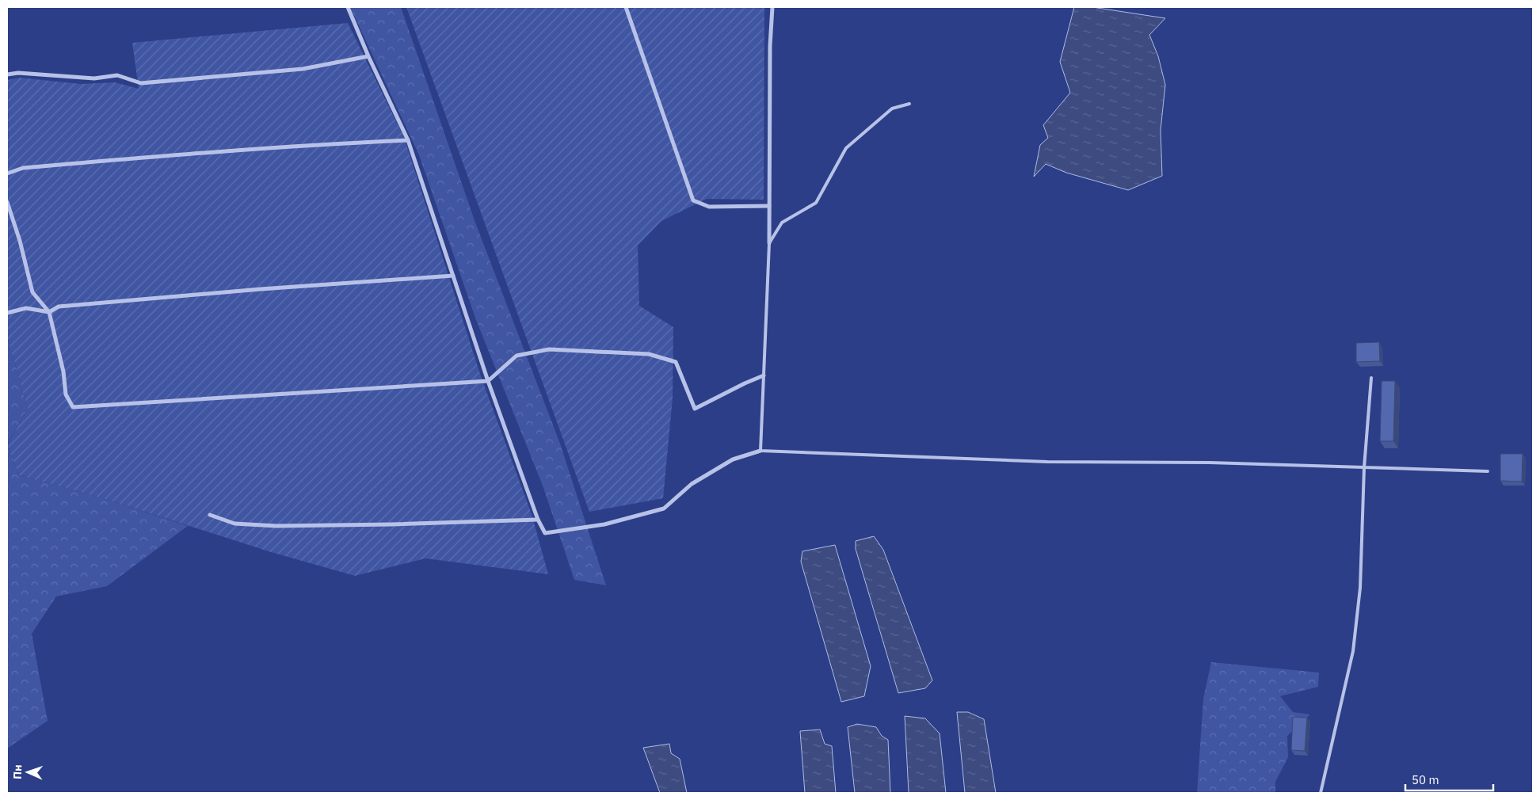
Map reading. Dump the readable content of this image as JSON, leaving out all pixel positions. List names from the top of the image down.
{
  "scale_bar": "50 m",
  "north": "left"
}
